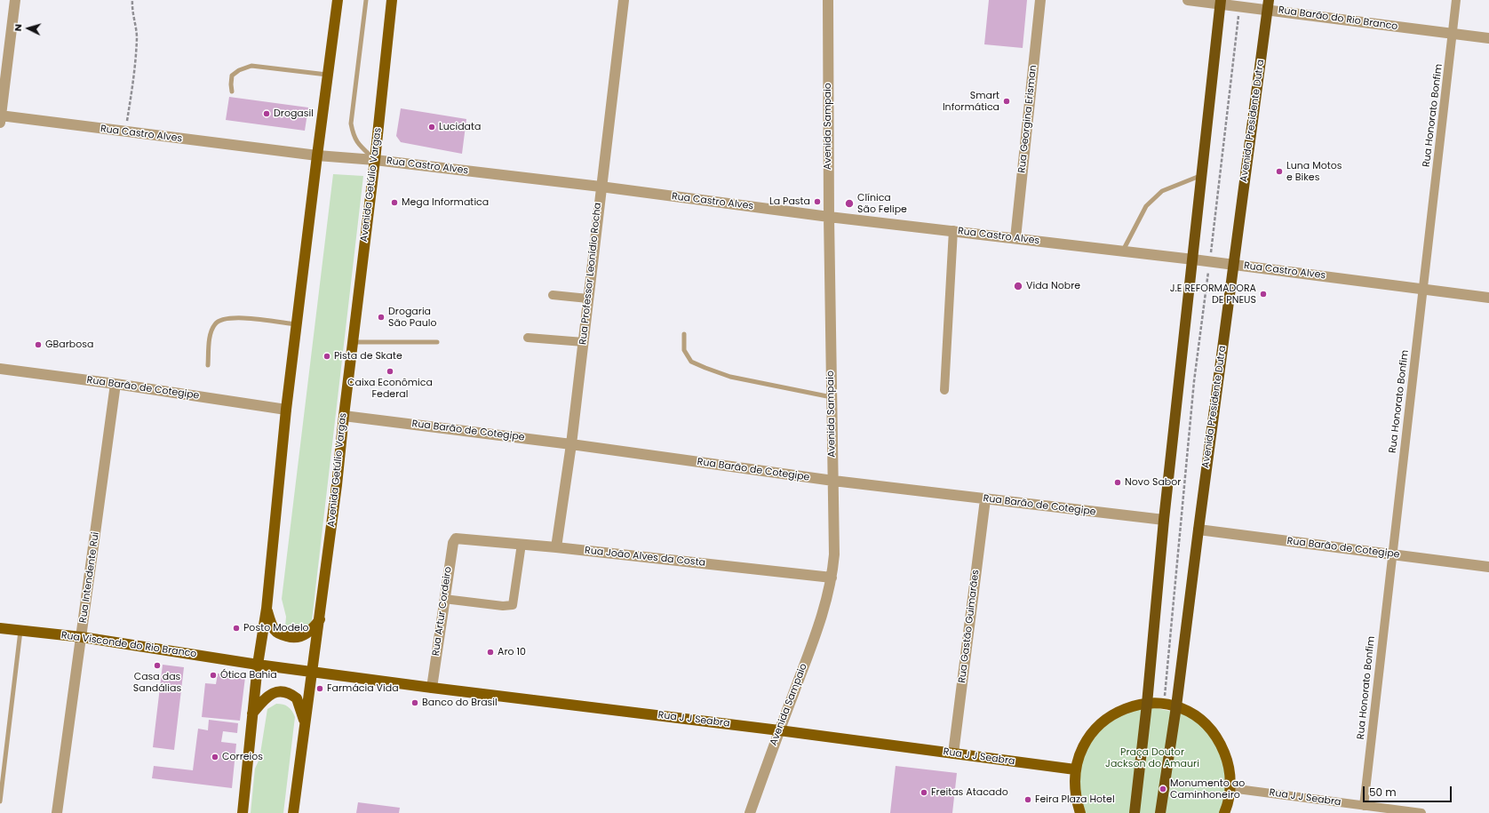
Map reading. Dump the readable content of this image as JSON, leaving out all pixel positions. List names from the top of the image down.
{
  "streets": {
    "highway": ["Avenida Presidente Dutra"],
    "main road": ["Avenida Getúlio Vargas", "Rua Visconde do Rio Branco", "Rua J J Seabra"],
    "street": [
      "Rua Barão do Rio Branco",
      "Rua Honorato Bonfim",
      "Rua Georgina Erisman",
      "Avenida Sampaio",
      "Rua Castro Alves",
      "Rua Professor Leonídio Rocha",
      "Rua Barão de Cotegipe",
      "Rua João Alves da Costa",
      "Rua Intendente Rui",
      "Rua Artur Cordeiro",
      "Rua Gastão Guimarães"
    ]
  },
  "crossings": [
    ["Rua Barão do Rio Branco", "Rua Honorato Bonfim"],
    ["Rua Barão do Rio Branco", "Avenida Presidente Dutra"],
    ["Rua Honorato Bonfim", "Rua Castro Alves"],
    ["Rua Honorato Bonfim", "Rua Barão de Cotegipe"],
    ["Rua Honorato Bonfim", "Rua J J Seabra"],
    ["Rua Georgina Erisman", "Rua Castro Alves"],
    ["Avenida Presidente Dutra", "Rua Castro Alves"],
    ["Avenida Presidente Dutra", "Rua Barão de Cotegipe"],
    ["Avenida Sampaio", "Rua Castro Alves"],
    ["Avenida Sampaio", "Rua Barão de Cotegipe"],
    ["Avenida Sampaio", "Rua João Alves da Costa"],
    ["Avenida Sampaio", "Rua J J Seabra"],
    ["Rua Castro Alves", "Avenida Getúlio Vargas"],
    ["Rua Castro Alves", "Rua Professor Leonídio Rocha"],
    ["Avenida Getúlio Vargas", "Rua Barão de Cotegipe"],
    ["Avenida Getúlio Vargas", "Rua Visconde do Rio Branco"],
    ["Avenida Getúlio Vargas", "Rua J J Seabra"],
    ["Rua Professor Leonídio Rocha", "Rua Barão de Cotegipe"],
    ["Rua Professor Leonídio Rocha", "Rua João Alves da Costa"],
    ["Rua Barão de Cotegipe", "Rua Intendente Rui"],
    ["Rua Barão de Cotegipe", "Rua Gastão Guimarães"],
    ["Rua João Alves da Costa", "Rua Artur Cordeiro"],
    ["Rua Intendente Rui", "Rua Visconde do Rio Branco"],
    ["Rua Artur Cordeiro", "Rua J J Seabra"],
    ["Rua Gastão Guimarães", "Rua J J Seabra"],
    ["Rua Visconde do Rio Branco", "Rua J J Seabra"]
  ],
  "parks": ["Praça Doutor Jackson do Amauri"],
  "places": [
    "Smart Informática",
    "Drogasil",
    "Lucidata",
    "Luna Motos e Bikes",
    "La Pasta",
    "Mega Informatica",
    "Clínica São Felipe",
    "Vida Nobre",
    "J.E REFORMADORA DE PNEUS",
    "Drogaria São Paulo",
    "GBarbosa",
    "Pista de Skate",
    "Caixa Econômica Federal",
    "Novo Sabor",
    "Posto Modelo",
    "Aro 10",
    "Casa das Sandálias",
    "Ótica Bahia",
    "Farmácia Vida",
    "Banco do Brasil",
    "Correios",
    "Monumento ao Caminhoneiro",
    "Freitas Atacado",
    "Feira Plaza Hotel"
  ],
  "scale_bar": "50 m",
  "north": "left"
}
